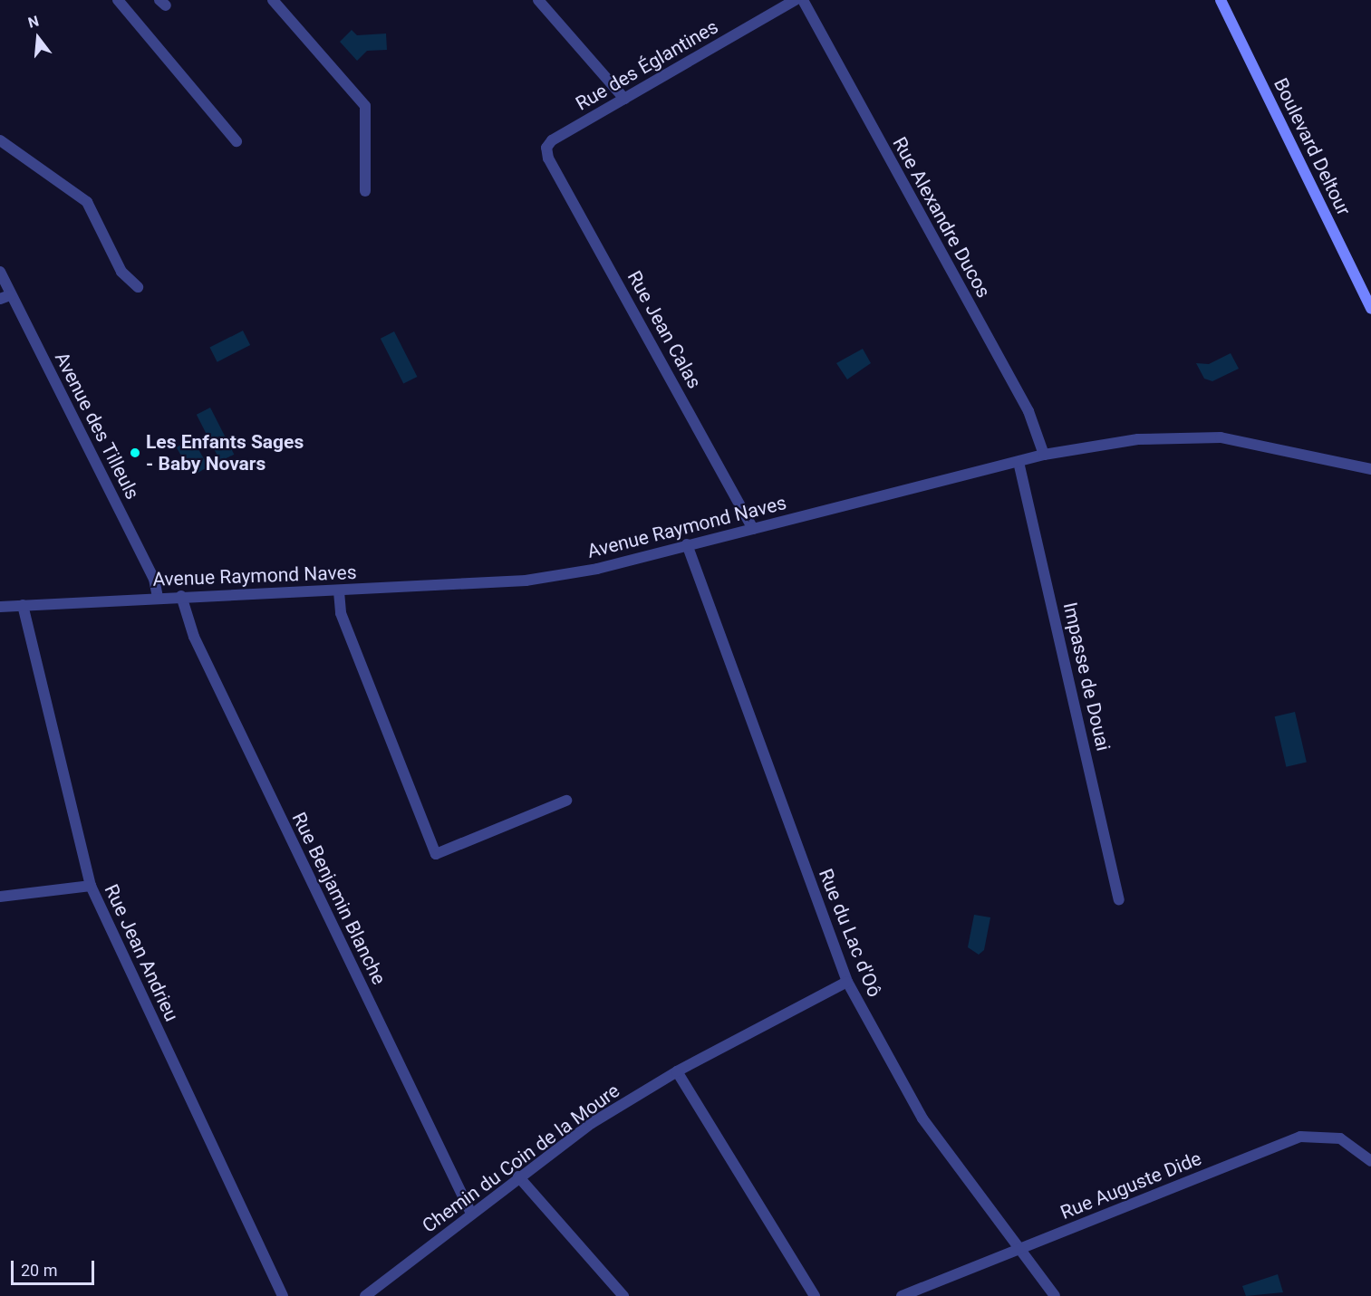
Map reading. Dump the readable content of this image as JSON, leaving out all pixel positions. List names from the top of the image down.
{
  "streets": {
    "street": [
      "Rue des Églantines",
      "Boulevard Deltour",
      "Rue Alexandre Ducos",
      "Rue Jean Calas",
      "Avenue des Tilleuls",
      "Avenue Raymond Naves",
      "Impasse de Douai",
      "Rue Benjamin Blanche",
      "Rue du Lac d'Oô",
      "Rue Jean Andrieu",
      "Chemin du Coin de la Moure",
      "Rue Auguste Dide"
    ]
  },
  "crossings": [
    ["Rue des Églantines", "Rue Jean Calas"],
    ["Rue Alexandre Ducos", "Avenue Raymond Naves"],
    ["Rue Jean Calas", "Avenue Raymond Naves"],
    ["Avenue des Tilleuls", "Avenue Raymond Naves"],
    ["Avenue Raymond Naves", "Impasse de Douai"],
    ["Avenue Raymond Naves", "Rue Benjamin Blanche"],
    ["Avenue Raymond Naves", "Rue du Lac d'Oô"],
    ["Avenue Raymond Naves", "Rue Jean Andrieu"],
    ["Rue Benjamin Blanche", "Chemin du Coin de la Moure"],
    ["Rue du Lac d'Oô", "Chemin du Coin de la Moure"],
    ["Rue du Lac d'Oô", "Rue Auguste Dide"]
  ],
  "places": ["Les Enfants Sages - Baby Novars"],
  "scale_bar": "20 m",
  "north": "top"
}
